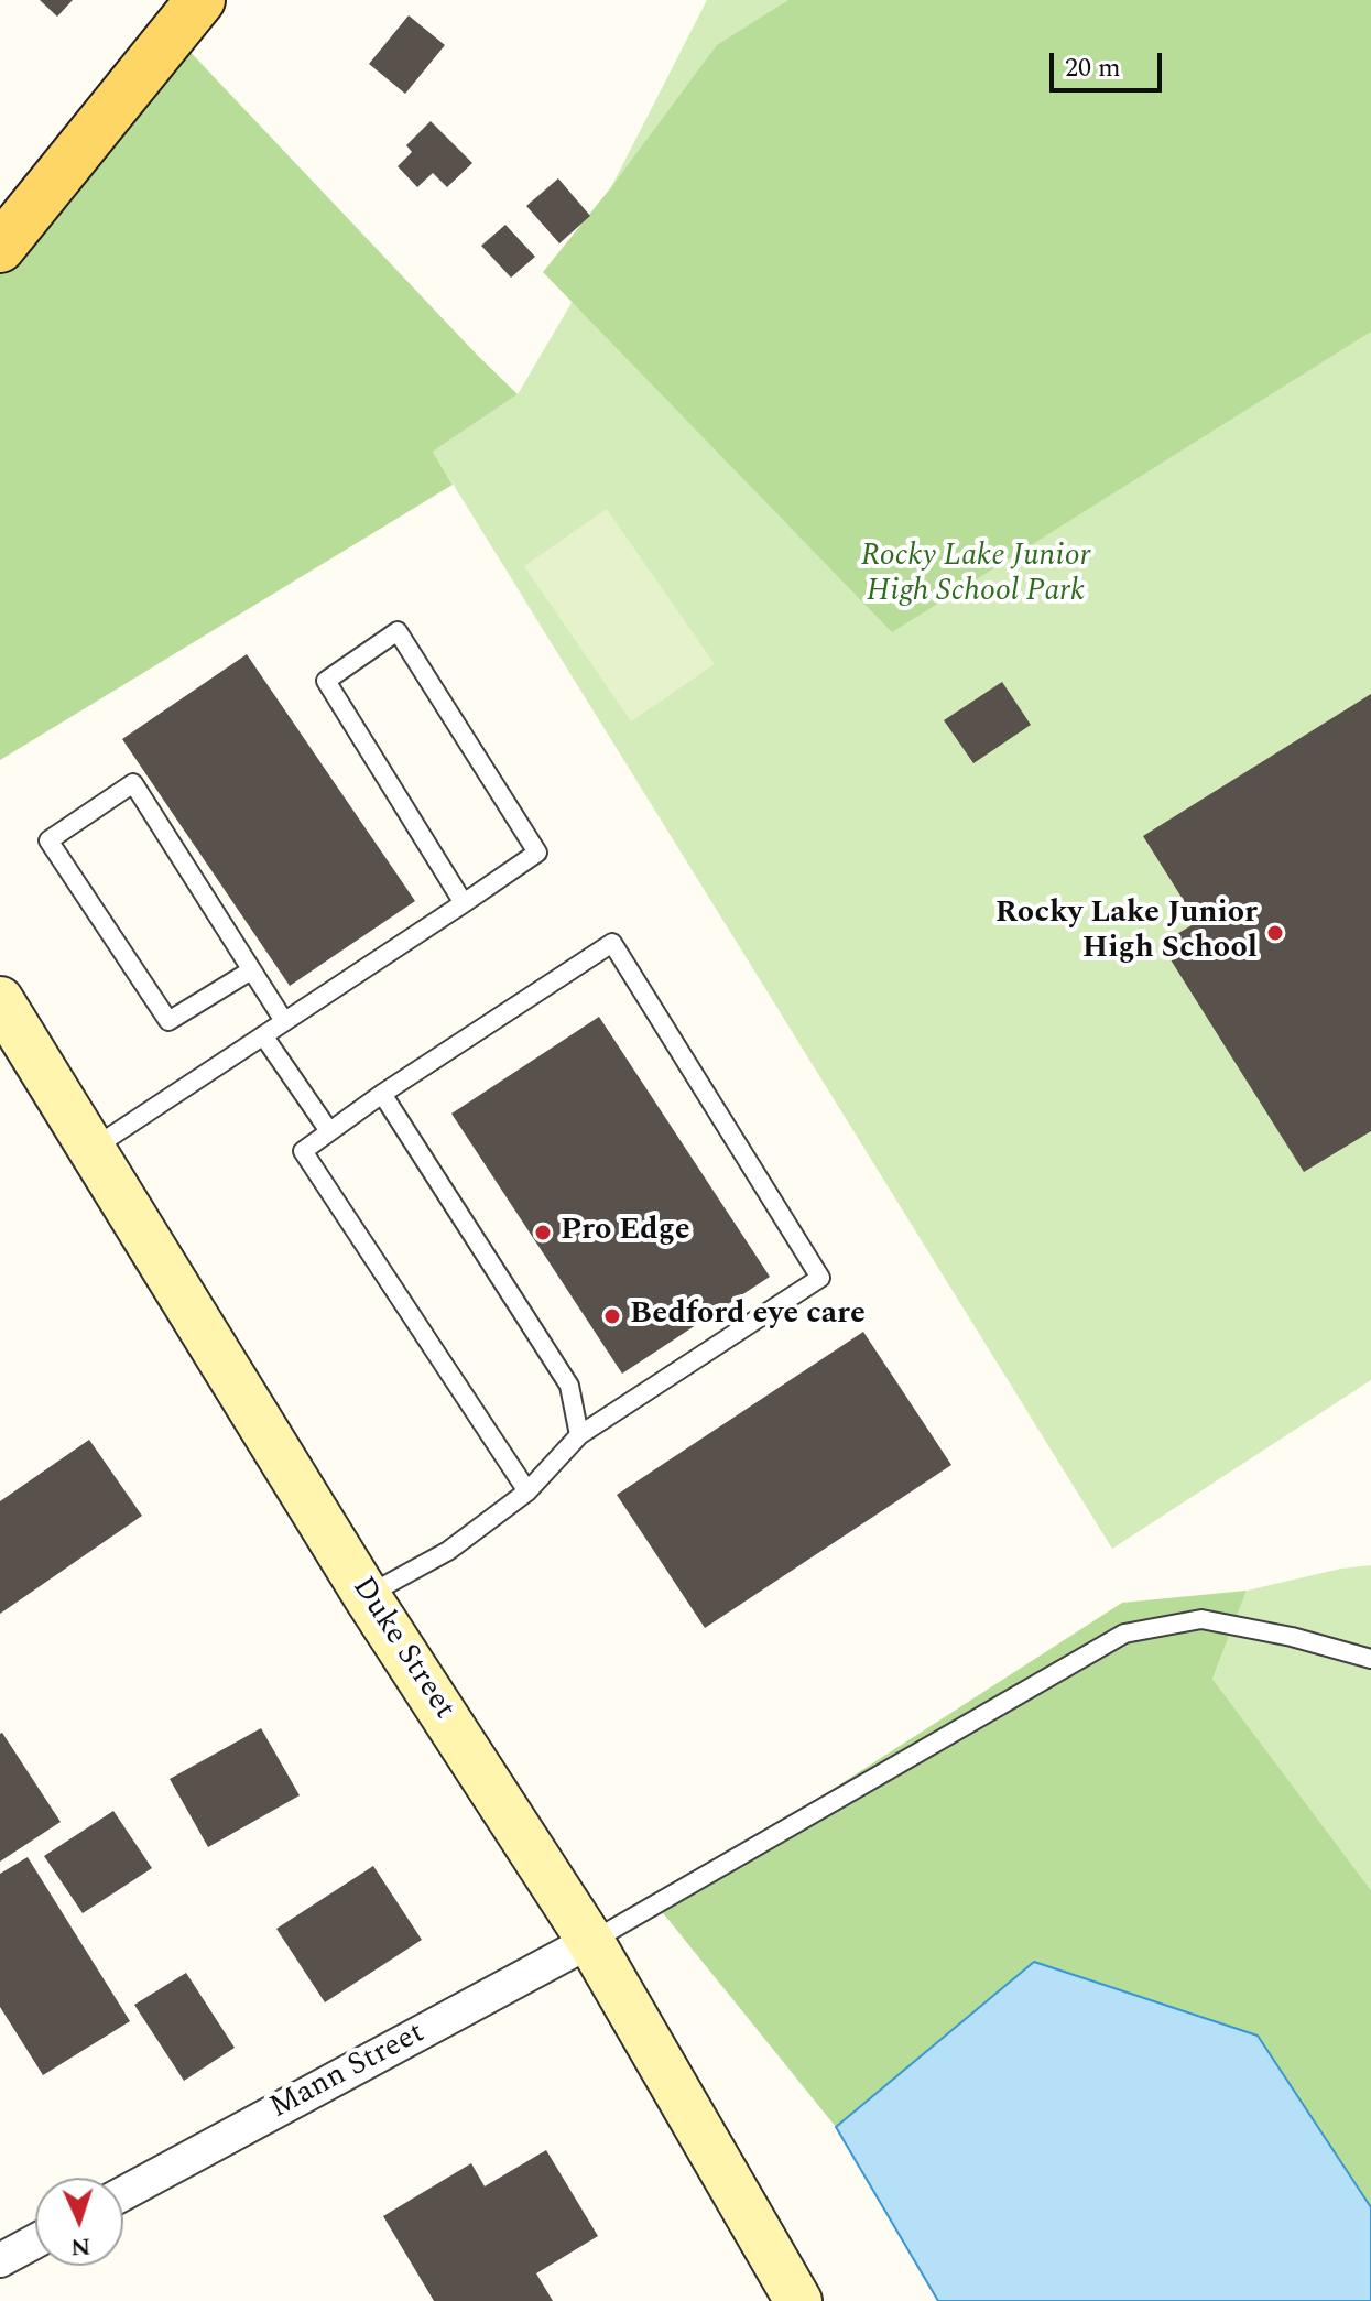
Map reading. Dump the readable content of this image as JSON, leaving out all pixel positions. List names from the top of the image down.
{
  "streets": {
    "main road": ["Duke Street"],
    "street": ["Mann Street"]
  },
  "crossings": [
    ["Duke Street", "Mann Street"]
  ],
  "parks": ["Rocky Lake Junior High School Park"],
  "places": ["Rocky Lake Junior High School", "Pro Edge", "Bedford eye care"],
  "scale_bar": "20 m",
  "north": "bottom"
}
